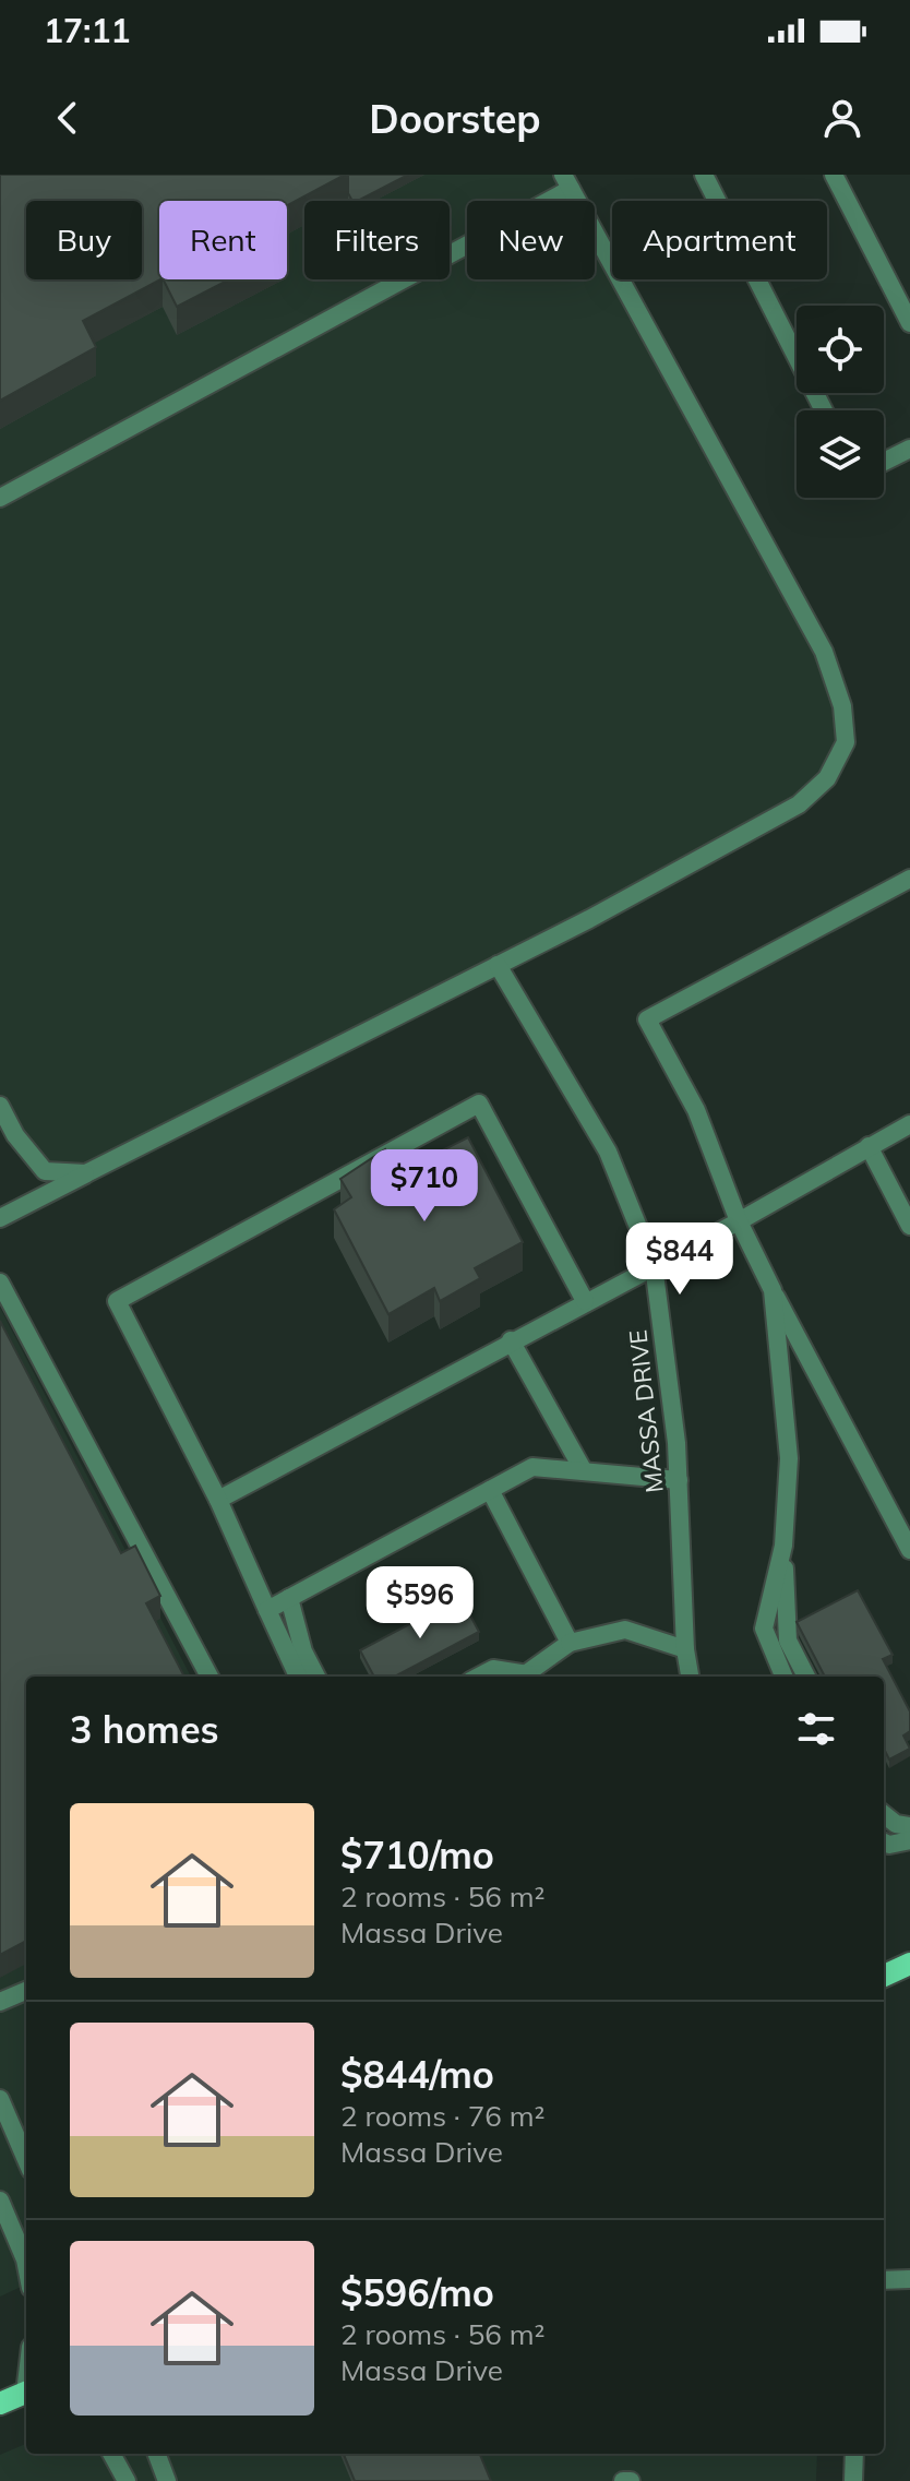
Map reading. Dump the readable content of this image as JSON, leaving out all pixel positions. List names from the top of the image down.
{
  "streets": {
    "street": ["MASSA DRIVE"]
  },
  "page": {
    "status": "17:11",
    "header": "Doorstep",
    "chip": [
      "Buy",
      "Rent",
      "Filters",
      "New",
      "Apartment"
    ],
    "price": ["$710", "$844", "$596"],
    "heading": "3 homes",
    "list": [
      {
        "name": "$710/mo",
        "note": "2 rooms · 56 m² · Massa Drive"
      },
      {
        "name": "$844/mo",
        "note": "2 rooms · 76 m² · Massa Drive"
      },
      {
        "name": "$596/mo",
        "note": "2 rooms · 56 m² · Massa Drive"
      }
    ]
  }
}
